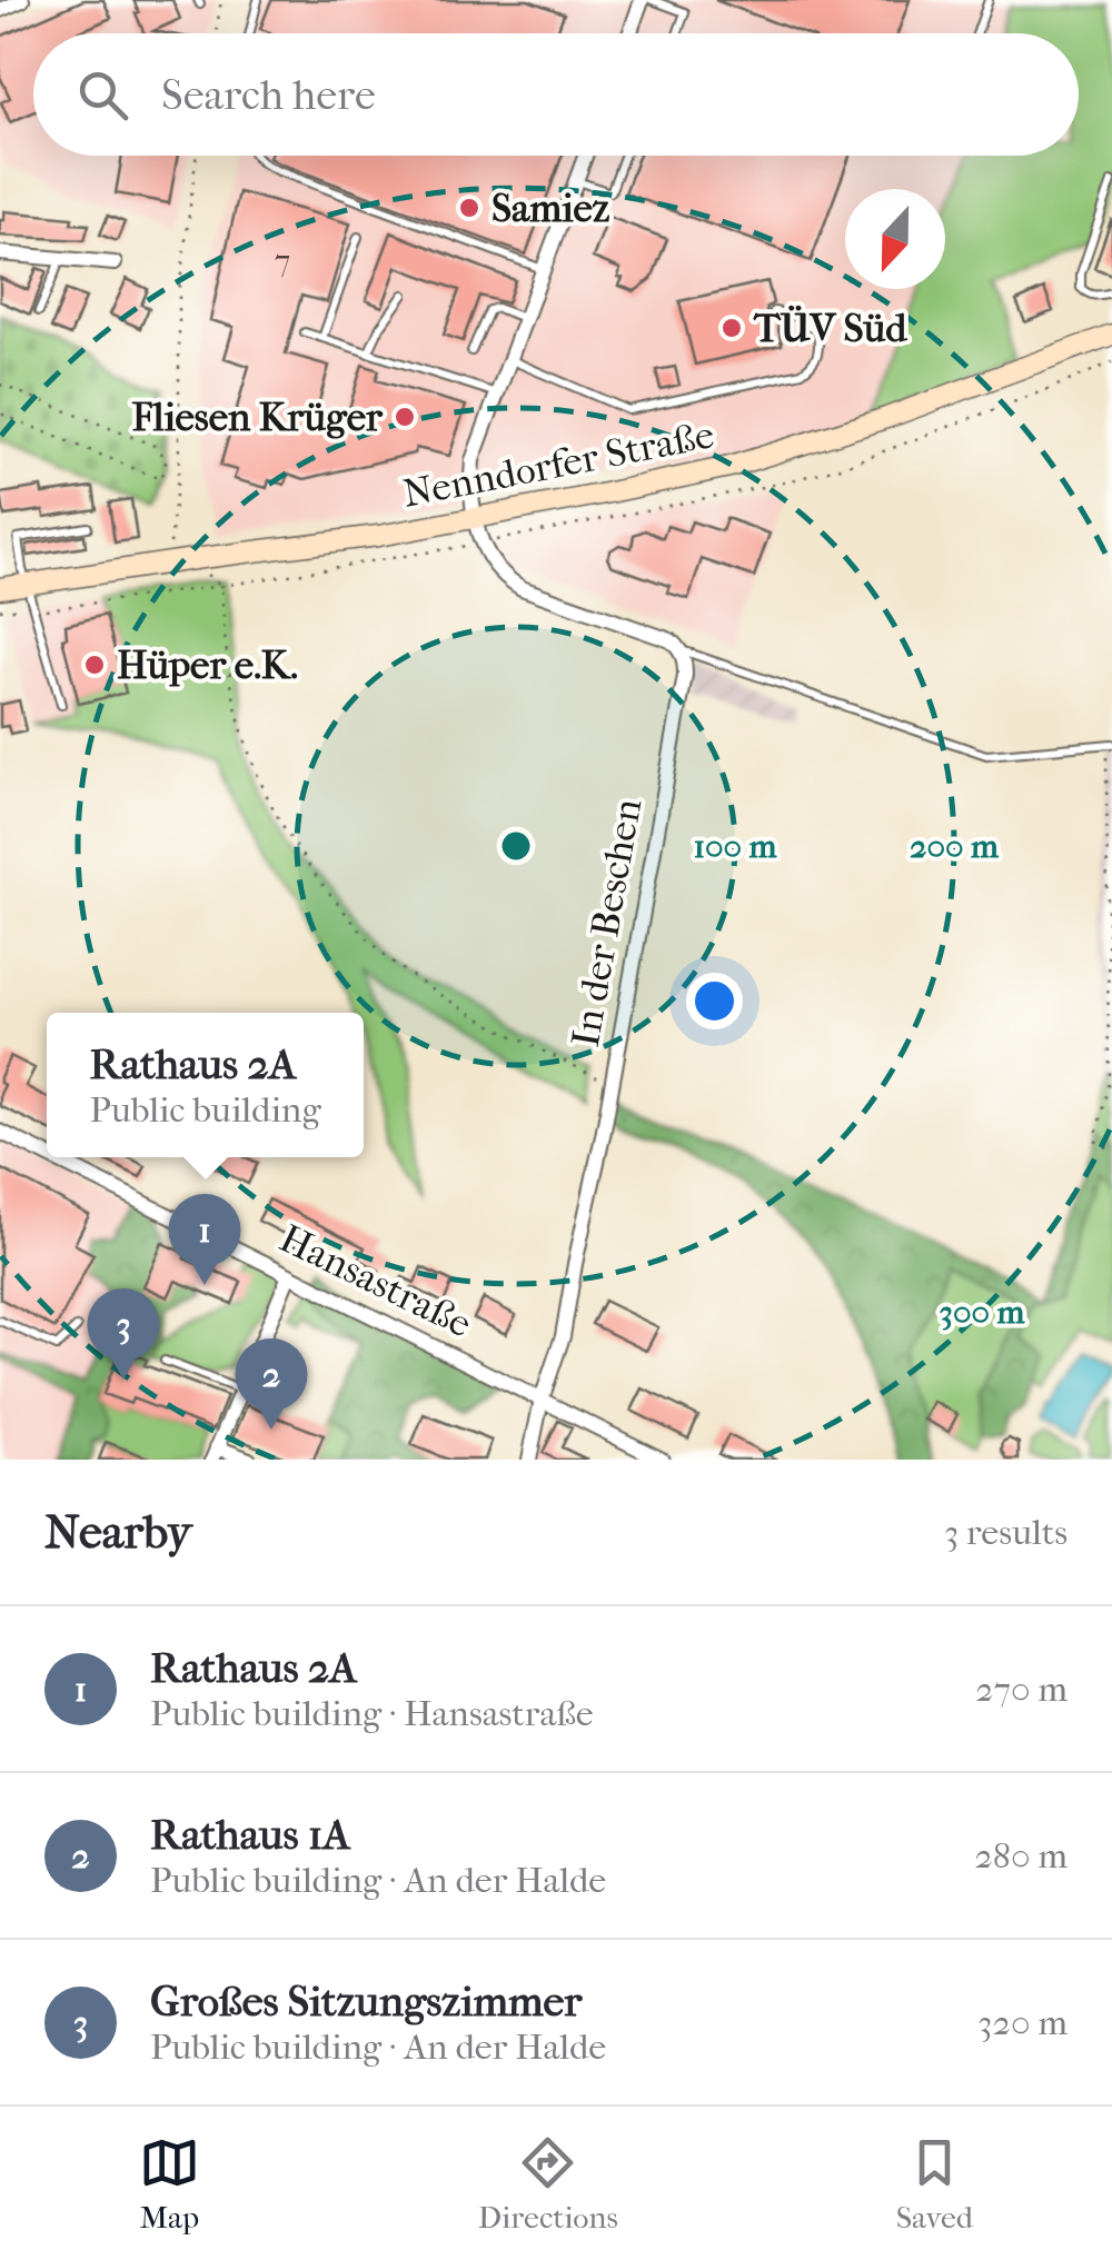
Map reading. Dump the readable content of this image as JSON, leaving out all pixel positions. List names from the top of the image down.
{
  "streets": {
    "street": ["Nenndorfer Straße", "In der Beschen", "Hansastraße"]
  },
  "crossings": [
    ["In der Beschen", "Hansastraße"]
  ],
  "places": [
    "Samiez",
    "TÜV Süd",
    "Fliesen Krüger",
    "Hüper e.K."
  ],
  "house_numbers": ["7"],
  "north": "bottom",
  "page": {
    "search": "Search here",
    "popup": ["Rathaus 2A", "Public building"],
    "pins": ["1", "3", "2"],
    "heading": ["Nearby", "3 results"],
    "list": [
      {
        "mark": "1",
        "name": "Rathaus 2A",
        "note": "Public building · Hansastraße",
        "value": "270 m"
      },
      {
        "mark": "2",
        "name": "Rathaus 1A",
        "note": "Public building · An der Halde",
        "value": "280 m"
      },
      {
        "mark": "3",
        "name": "Großes Sitzungszimmer",
        "note": "Public building · An der Halde",
        "value": "320 m"
      }
    ],
    "nav": ["Map", "Directions", "Saved"]
  },
  "rings": ["100 m", "200 m", "300 m"]
}
